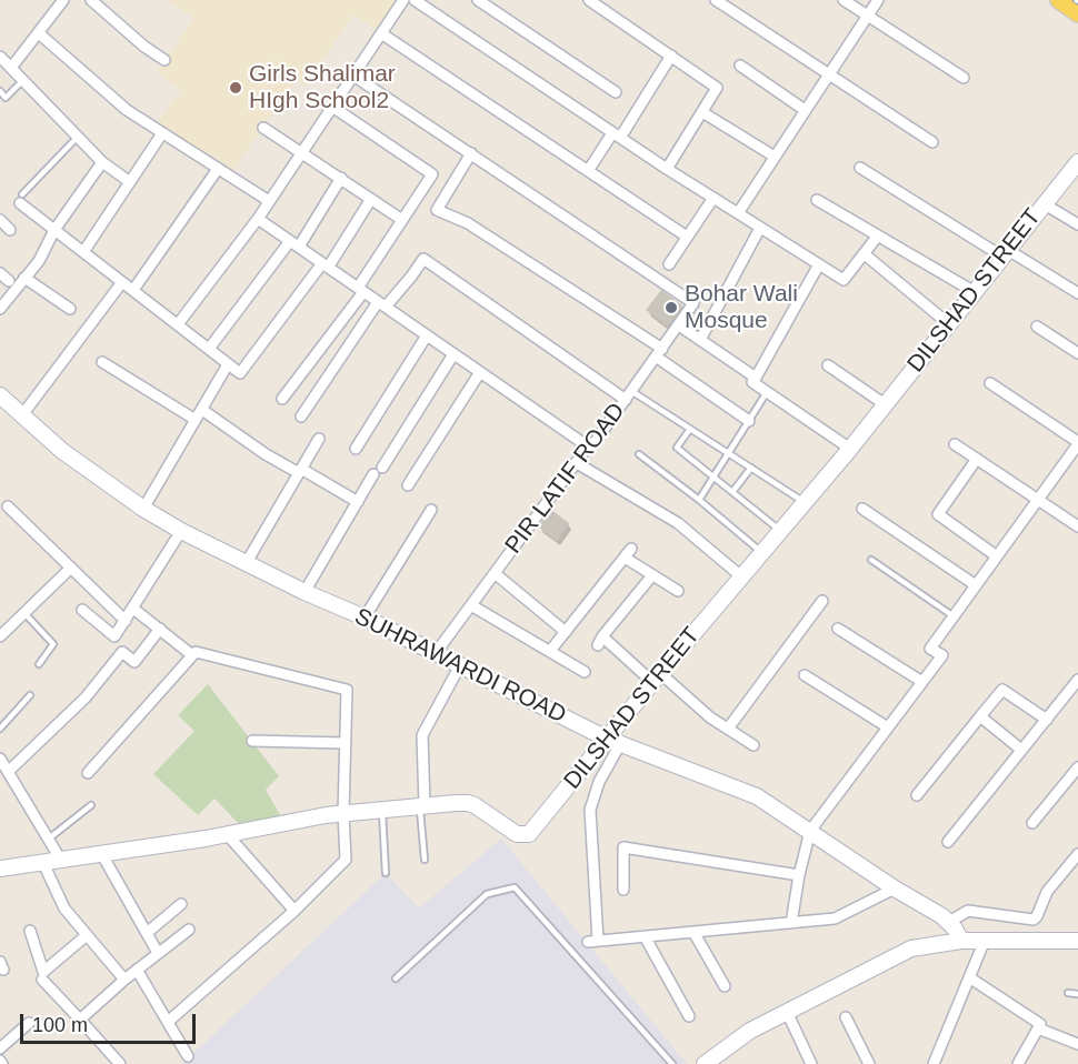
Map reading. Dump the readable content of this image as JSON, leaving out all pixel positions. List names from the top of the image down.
{
  "streets": {
    "street": ["DILSHAD STREET", "PIR LATIF ROAD", "SUHRAWARDI ROAD"]
  },
  "crossings": [
    ["DILSHAD STREET", "SUHRAWARDI ROAD"],
    ["PIR LATIF ROAD", "SUHRAWARDI ROAD"]
  ],
  "places": ["Girls Shalimar HIgh School2", "Bohar Wali Mosque"],
  "scale_bar": "100 m"
}
